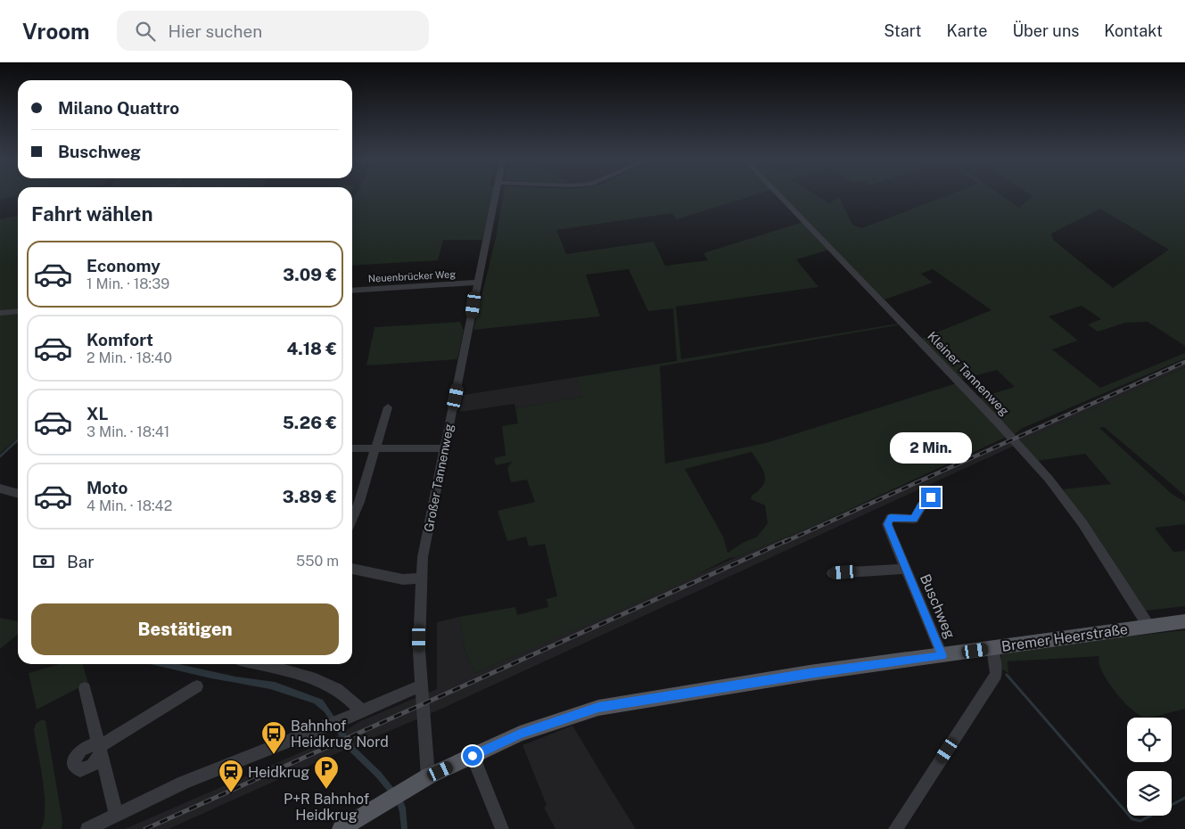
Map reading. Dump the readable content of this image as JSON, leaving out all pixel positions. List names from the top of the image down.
{
  "streets": {
    "main road": ["Bremer Heerstraße"],
    "street": [
      "Neuenbrücker Weg",
      "Kleiner Tannenweg",
      "Großer Tannenweg",
      "Buschweg"
    ]
  },
  "crossings": [
    ["Neuenbrücker Weg", "Großer Tannenweg"],
    ["Kleiner Tannenweg", "Bremer Heerstraße"],
    ["Großer Tannenweg", "Bremer Heerstraße"],
    ["Buschweg", "Bremer Heerstraße"]
  ],
  "places": {
    "bus stop": ["Bahnhof Heidkrug Nord"],
    "parking": ["P+R Bahnhof Heidkrug"],
    "station": ["Heidkrug"]
  },
  "page": {
    "header": "Vroom",
    "search": "Hier suchen",
    "nav": [
      "Start",
      "Karte",
      "Über uns",
      "Kontakt"
    ],
    "banner": ["Milano Quattro", "Buschweg"],
    "heading": "Fahrt wählen",
    "list": [
      {
        "name": "Economy",
        "note": "1 Min. · 18:39",
        "value": "3.09 €"
      },
      {
        "name": "Komfort",
        "note": "2 Min. · 18:40",
        "value": "4.18 €"
      },
      {
        "name": "XL",
        "note": "3 Min. · 18:41",
        "value": "5.26 €"
      },
      {
        "name": "Moto",
        "note": "4 Min. · 18:42",
        "value": "3.89 €"
      }
    ],
    "bubble": "2 Min.",
    "pay": ["Bar", "550 m"],
    "buttons": "Bestätigen"
  }
}
